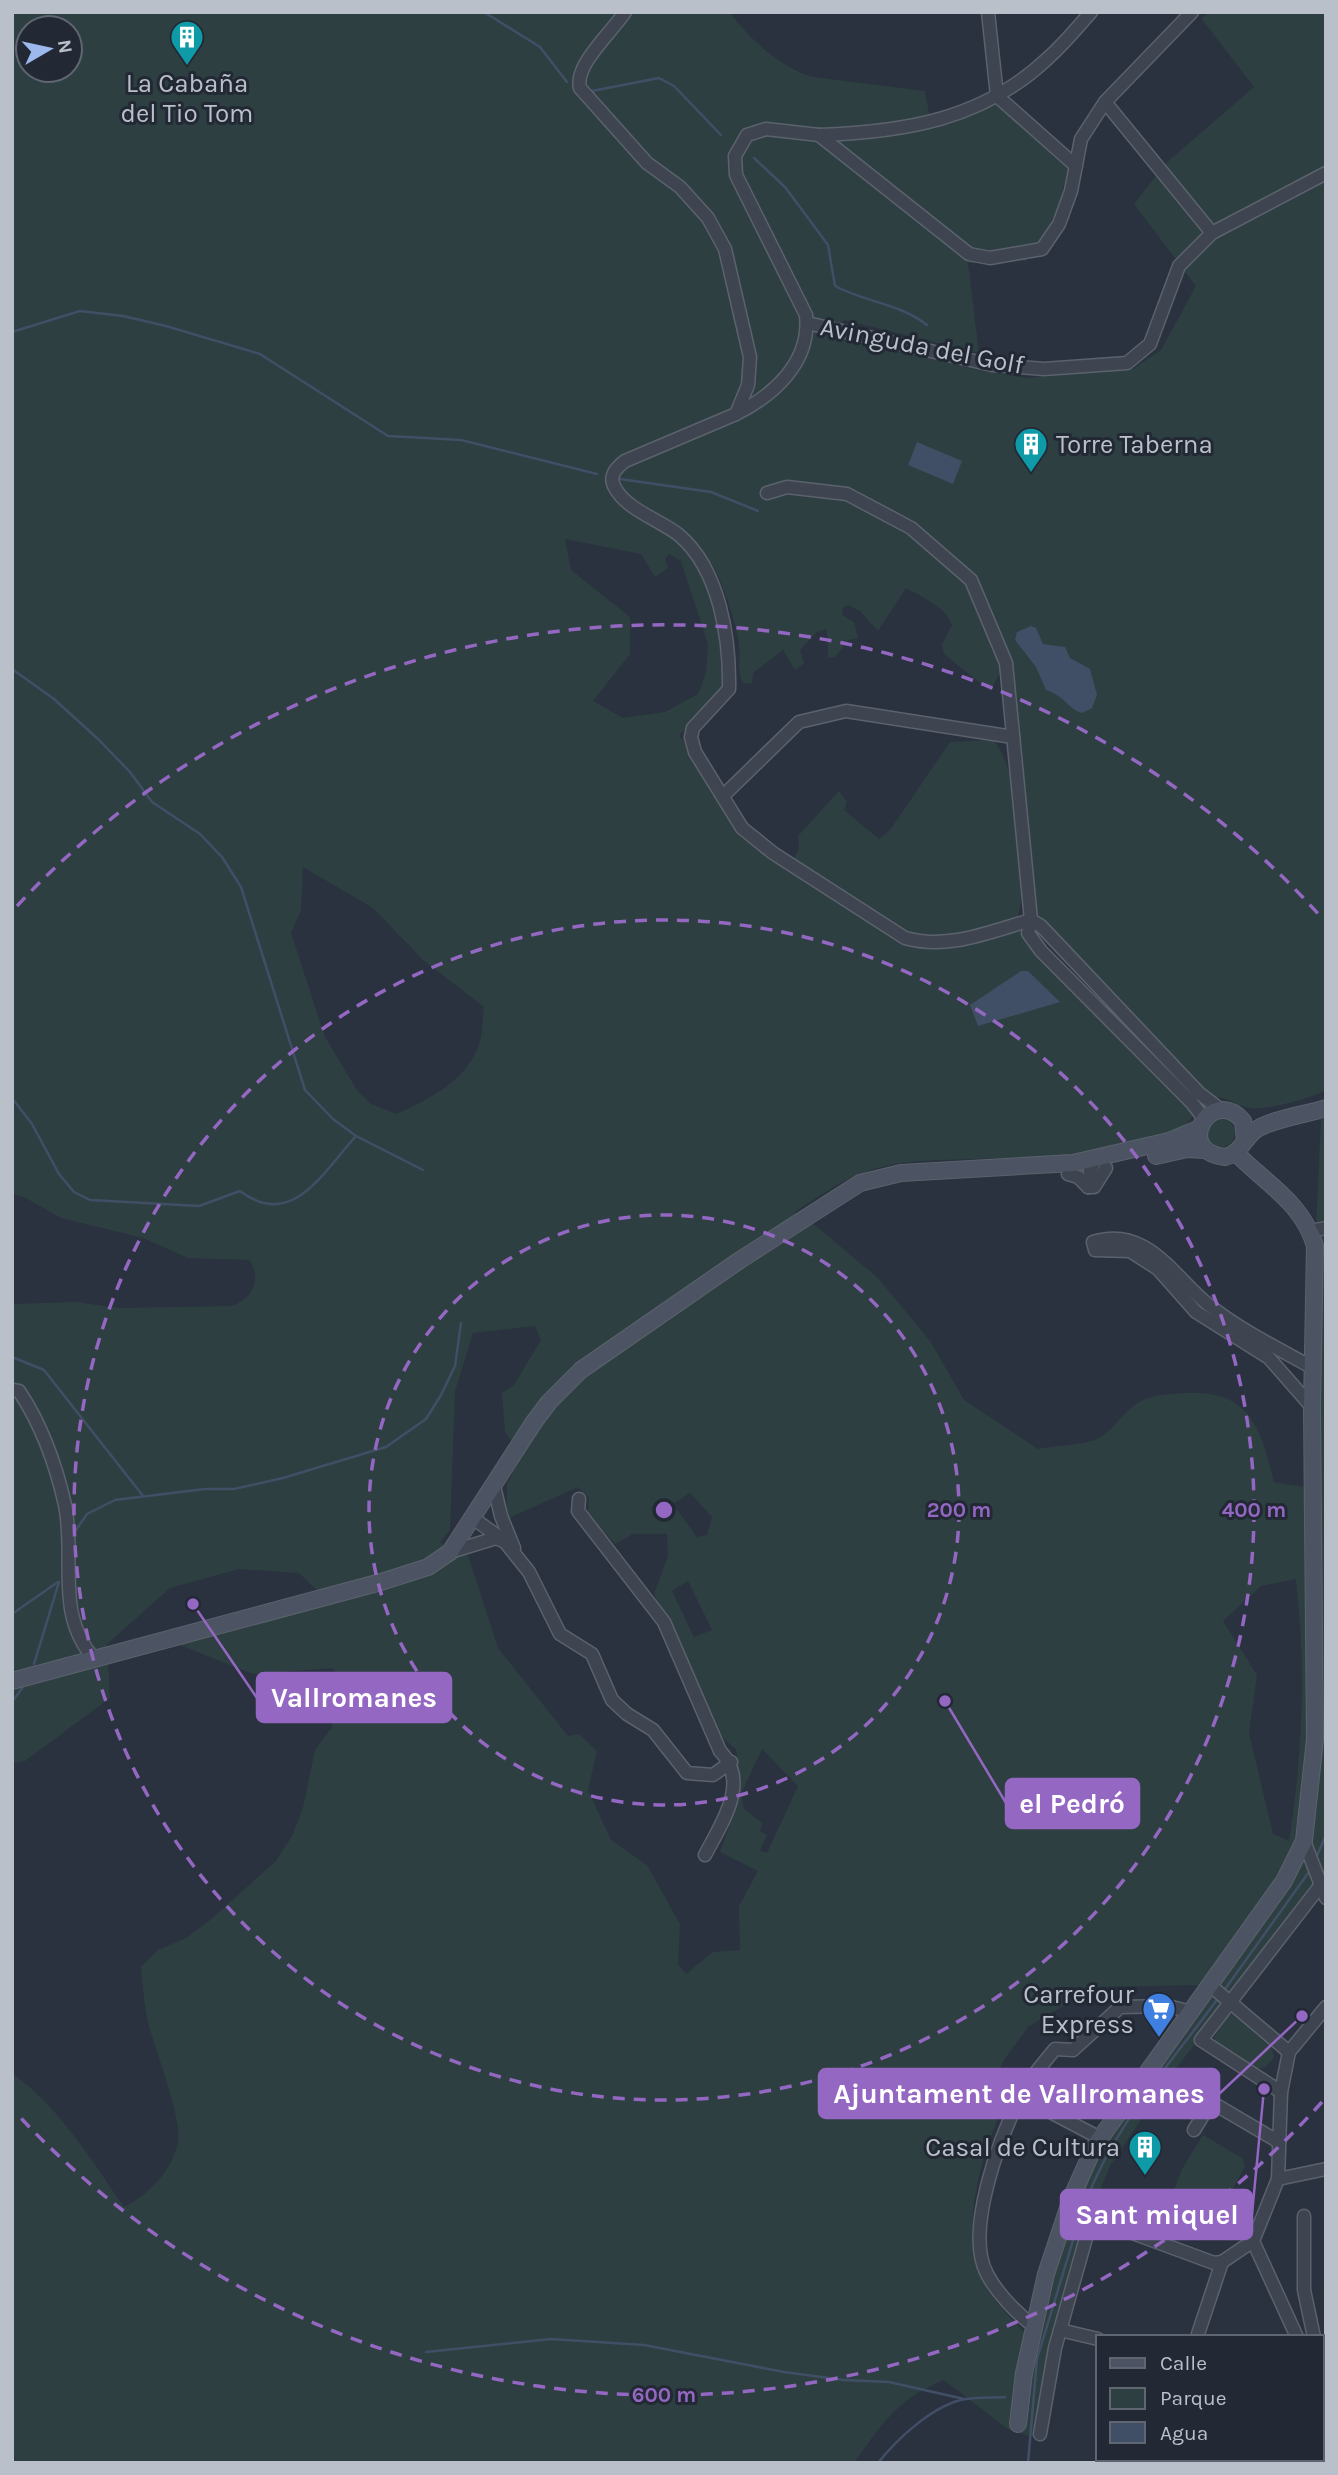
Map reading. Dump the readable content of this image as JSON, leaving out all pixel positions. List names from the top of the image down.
{
  "streets": {
    "street": ["Avinguda del Golf"]
  },
  "places": {
    "building": ["La Cabaña del Tio Tom", "Torre Taberna", "Casal de Cultura"],
    "other": [
      "Vallromanes",
      "el Pedró",
      "Ajuntament de Vallromanes",
      "Sant miquel"
    ],
    "supermarket": ["Carrefour Express"]
  },
  "legend": ["Calle", "Parque", "Agua"],
  "north": "right",
  "rings": ["200 m", "400 m", "600 m"]
}
